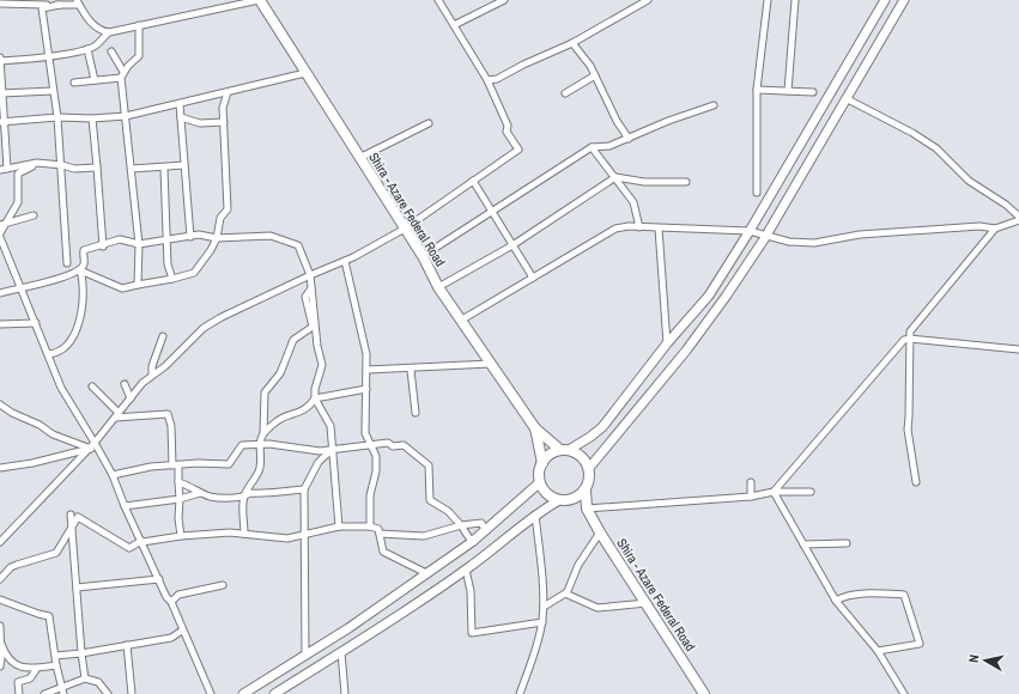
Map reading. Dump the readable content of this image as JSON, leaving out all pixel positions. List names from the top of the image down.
{
  "streets": {
    "main road": ["Shira - Azare Federal Road"]
  },
  "north": "left"
}
